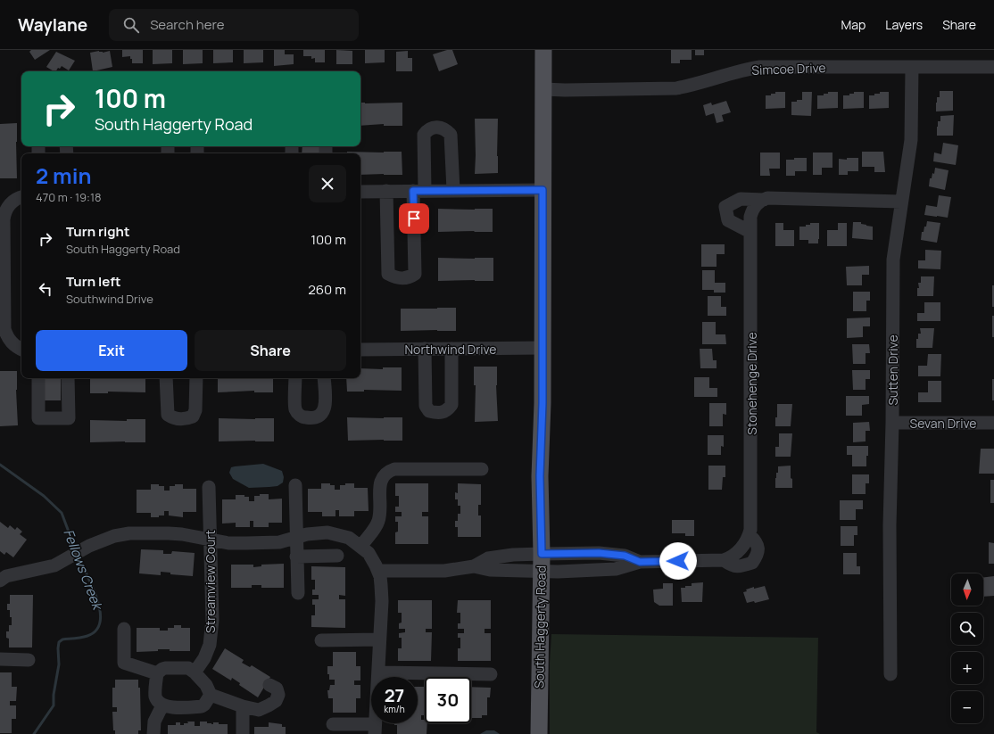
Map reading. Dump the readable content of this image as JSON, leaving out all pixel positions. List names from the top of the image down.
{
  "streets": {
    "main road": ["South Haggerty Road"],
    "street": [
      "Simcoe Drive",
      "Northwind Drive",
      "Sutten Drive",
      "Stonehenge Drive",
      "Sevan Drive",
      "Streamview Court"
    ]
  },
  "crossings": [
    ["Simcoe Drive", "Sutten Drive"],
    ["Simcoe Drive", "South Haggerty Road"],
    ["Northwind Drive", "South Haggerty Road"],
    ["Sutten Drive", "Sevan Drive"],
    ["Stonehenge Drive", "South Haggerty Road"]
  ],
  "water": ["Fellows Creek"],
  "north": "bottom",
  "page": {
    "header": "Waylane",
    "search": "Search here",
    "nav": ["Map", "Layers", "Share"],
    "turn": ["100 m", "South Haggerty Road"],
    "heading": ["2 min", "470 m · 19:18"],
    "list": [
      {
        "name": "Turn right",
        "note": "South Haggerty Road",
        "value": "100 m"
      },
      {
        "name": "Turn left",
        "note": "Southwind Drive",
        "value": "260 m"
      }
    ],
    "buttons": ["Exit", "Share"],
    "map_buttons": ["+", "−"],
    "speed": "27 km/h",
    "limit": "30"
  }
}
